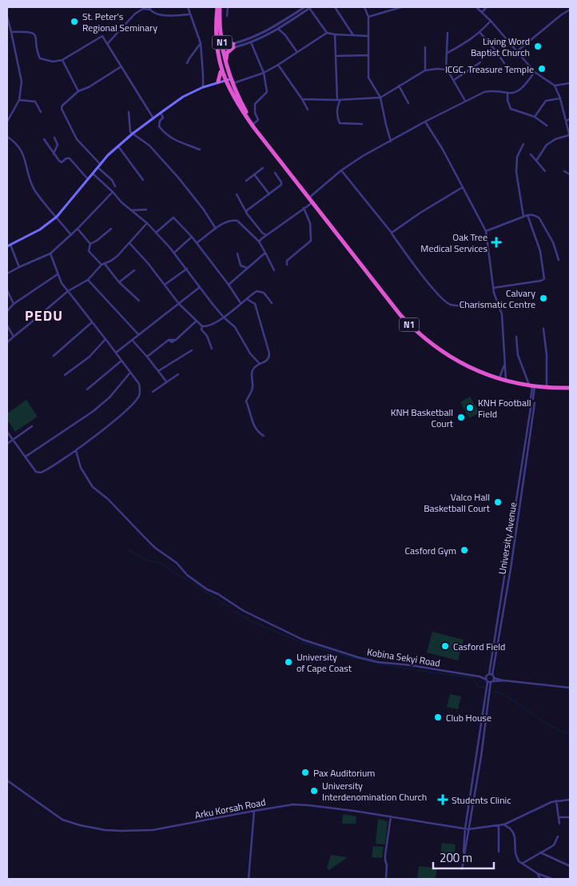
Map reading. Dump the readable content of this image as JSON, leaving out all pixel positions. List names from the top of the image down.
{
  "streets": {
    "highway": ["N1"],
    "street": ["University Avenue", "Kobina Sekyi Road", "Arku Korsah Road"]
  },
  "crossings": [
    ["University Avenue", "Kobina Sekyi Road"]
  ],
  "districts": ["PEDU"],
  "places": {
    "other": [
      "St. Peter’s Regional Seminary",
      "Living Word Baptist Church",
      "ICGC, Treasure Temple",
      "Calvary Charismatic Centre",
      "KNH Football Field",
      "KNH Basketball Court",
      "Valco Hall Basketball Court",
      "Casford Gym",
      "Casford Field",
      "University of Cape Coast",
      "Club House",
      "Pax Auditorium",
      "University Interdenomination Church"
    ],
    "health": ["Oak Tree Medical Services", "Students Clinic"]
  },
  "scale_bar": "200 m"
}
